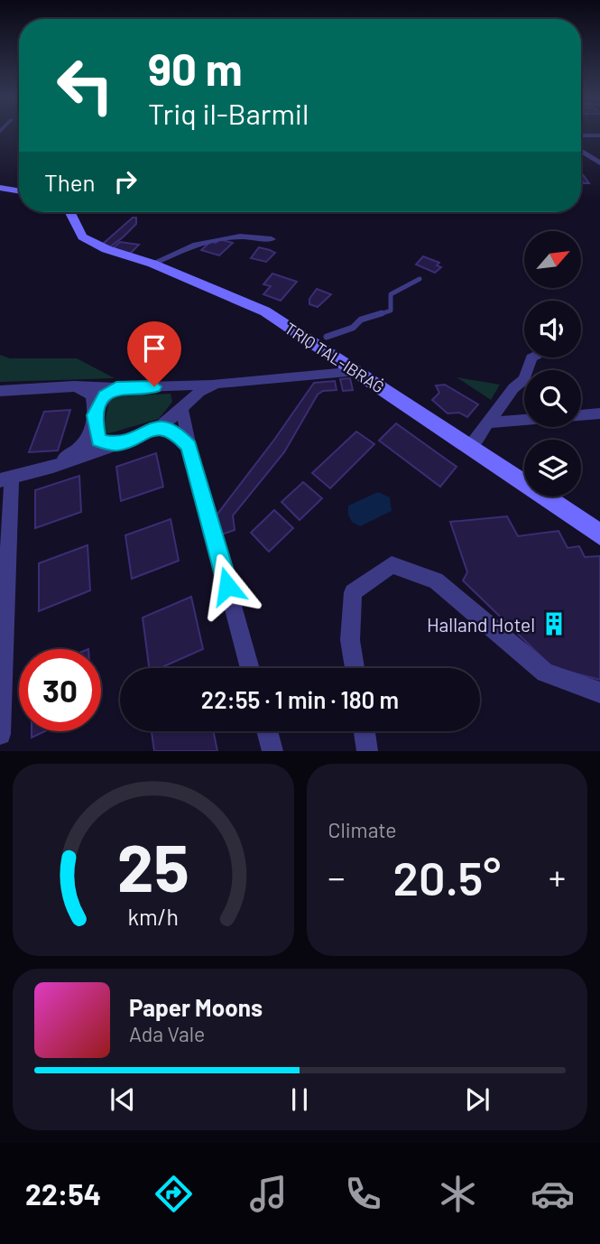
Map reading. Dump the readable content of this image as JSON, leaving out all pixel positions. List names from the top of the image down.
{
  "streets": {
    "main road": ["TRIQ TAL-IBRAĠ"]
  },
  "places": {
    "building": ["Halland Hotel"]
  },
  "north": "top right",
  "page": {
    "turn": ["90 m", "Triq il-Barmil"],
    "then": "Then",
    "limit": "30",
    "trip": "22:55 · 1 min · 180 m",
    "tile": "Climate",
    "heat": ["−", "20.5°", "+"],
    "song": ["Paper Moons", "Ada Vale"],
    "tabs": "22:54",
    "gauge": ["25", "km/h"]
  }
}
